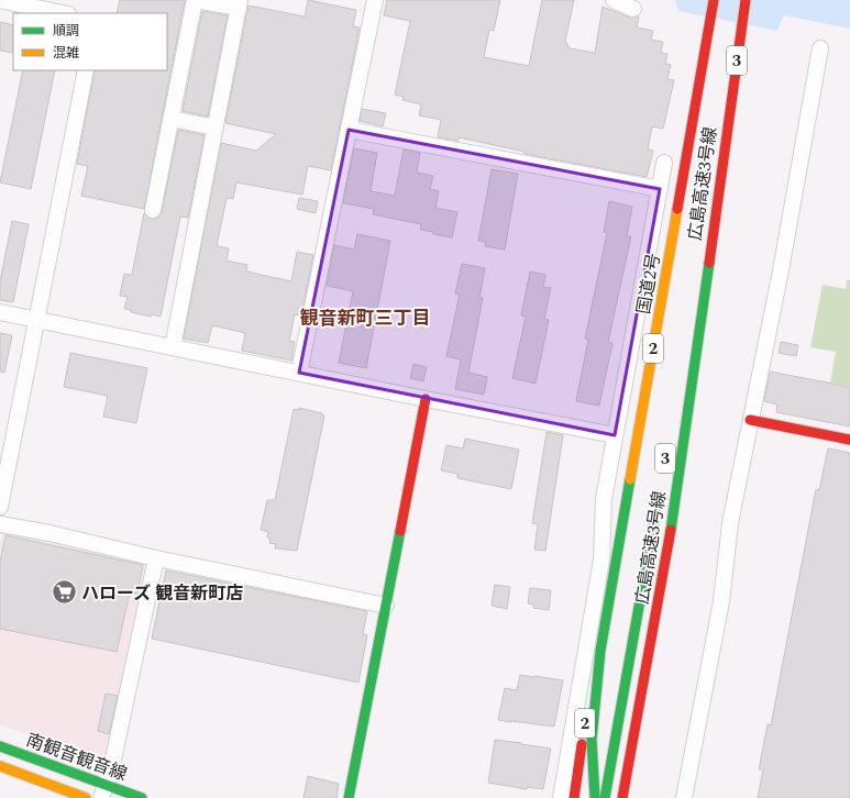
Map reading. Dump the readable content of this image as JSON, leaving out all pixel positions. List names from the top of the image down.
{
  "streets": {
    "main road": [
      "3",
      "広島高速3号線",
      "国道2号",
      "2",
      "南観音観音線"
    ]
  },
  "crossings": [
    ["3", "広島高速3号線"]
  ],
  "districts": ["観音新町三丁目"],
  "places": {
    "supermarket": ["ハローズ 観音新町店"]
  },
  "legend": ["順調", "混雑"]
}
